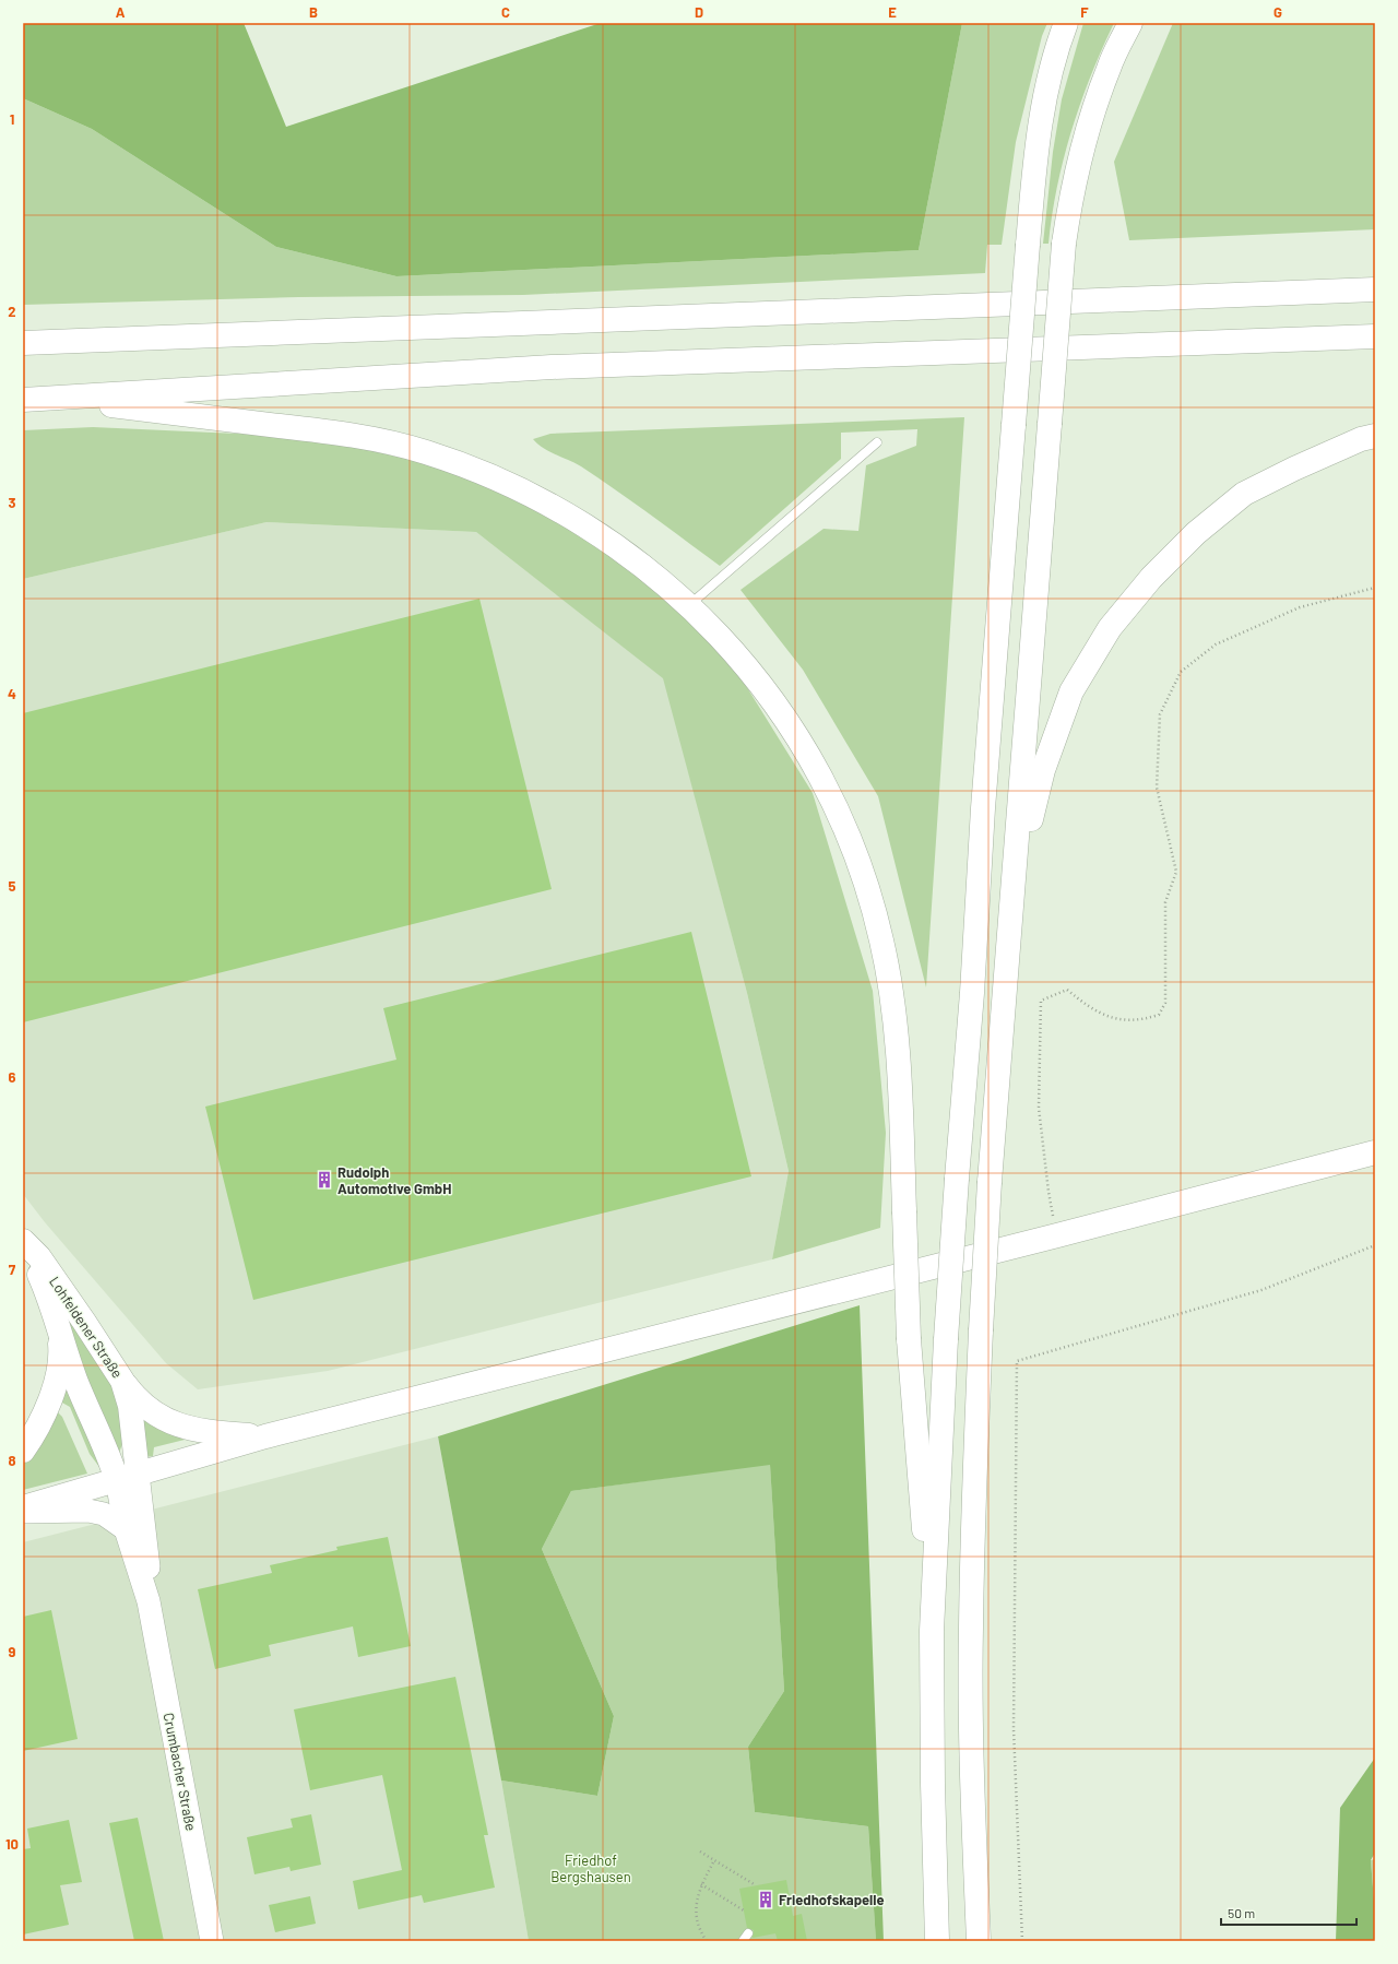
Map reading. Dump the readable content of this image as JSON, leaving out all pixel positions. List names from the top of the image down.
{
  "streets": {
    "main road": ["Lohfeldener Straße"],
    "street": ["Crumbacher Straße"]
  },
  "crossings": [
    ["Lohfeldener Straße", "Crumbacher Straße"]
  ],
  "parks": ["Friedhof Bergshausen"],
  "places": {
    "building": ["Rudolph Automotive GmbH", "Friedhofskapelle"]
  },
  "scale_bar": "50 m",
  "grid": {
    "columns": [
      "A",
      "B",
      "C",
      "D",
      "E",
      "F",
      "G"
    ],
    "rows": [
      "1",
      "2",
      "3",
      "4",
      "5",
      "6",
      "7",
      "8",
      "9",
      "10"
    ]
  }
}
